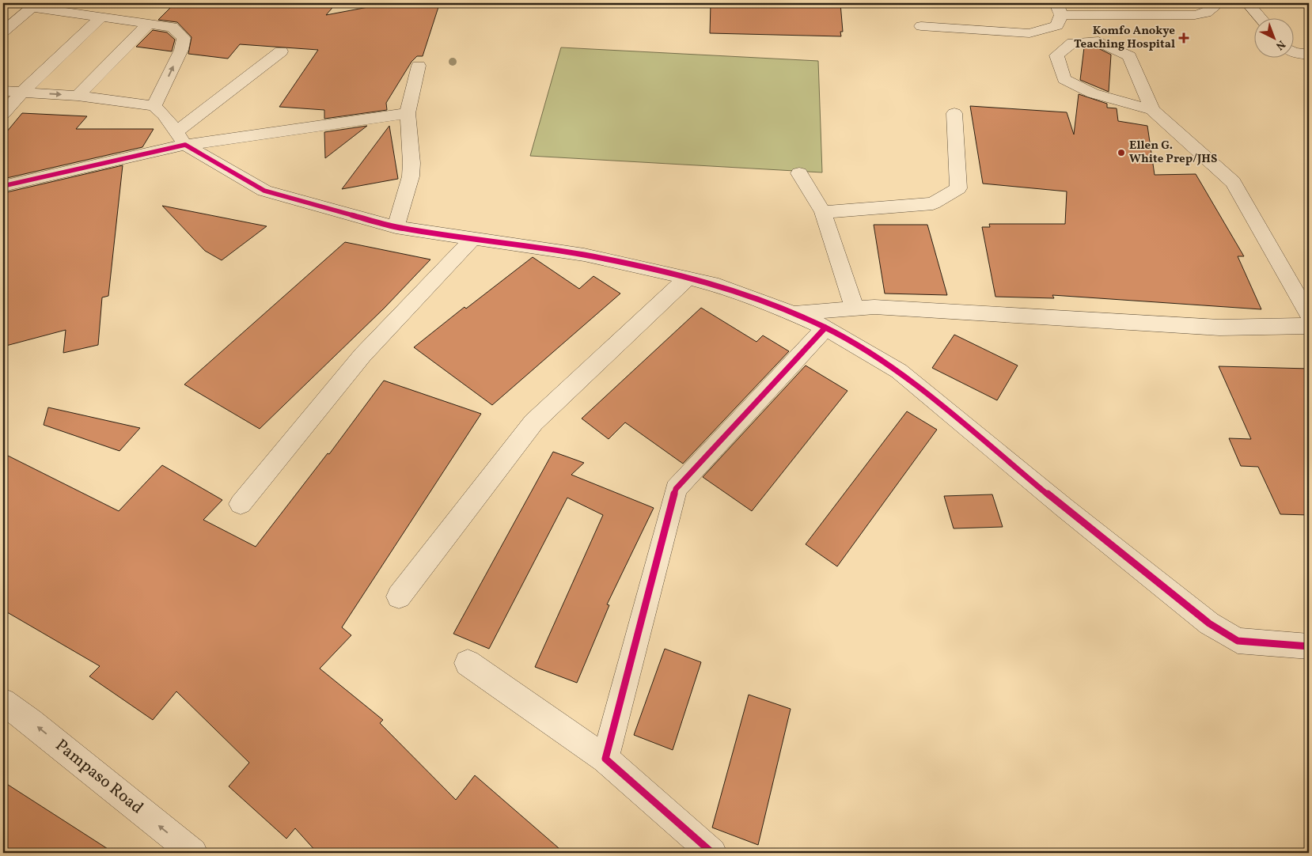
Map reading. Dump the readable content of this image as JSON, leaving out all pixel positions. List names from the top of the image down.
{
  "streets": {
    "street": ["Pampaso Road"]
  },
  "one_way": ["Pampaso Road"],
  "places": {
    "health": ["Komfo Anokye Teaching Hospital"],
    "other": ["Ellen G. White Prep/JHS"]
  },
  "north": "bottom right"
}
